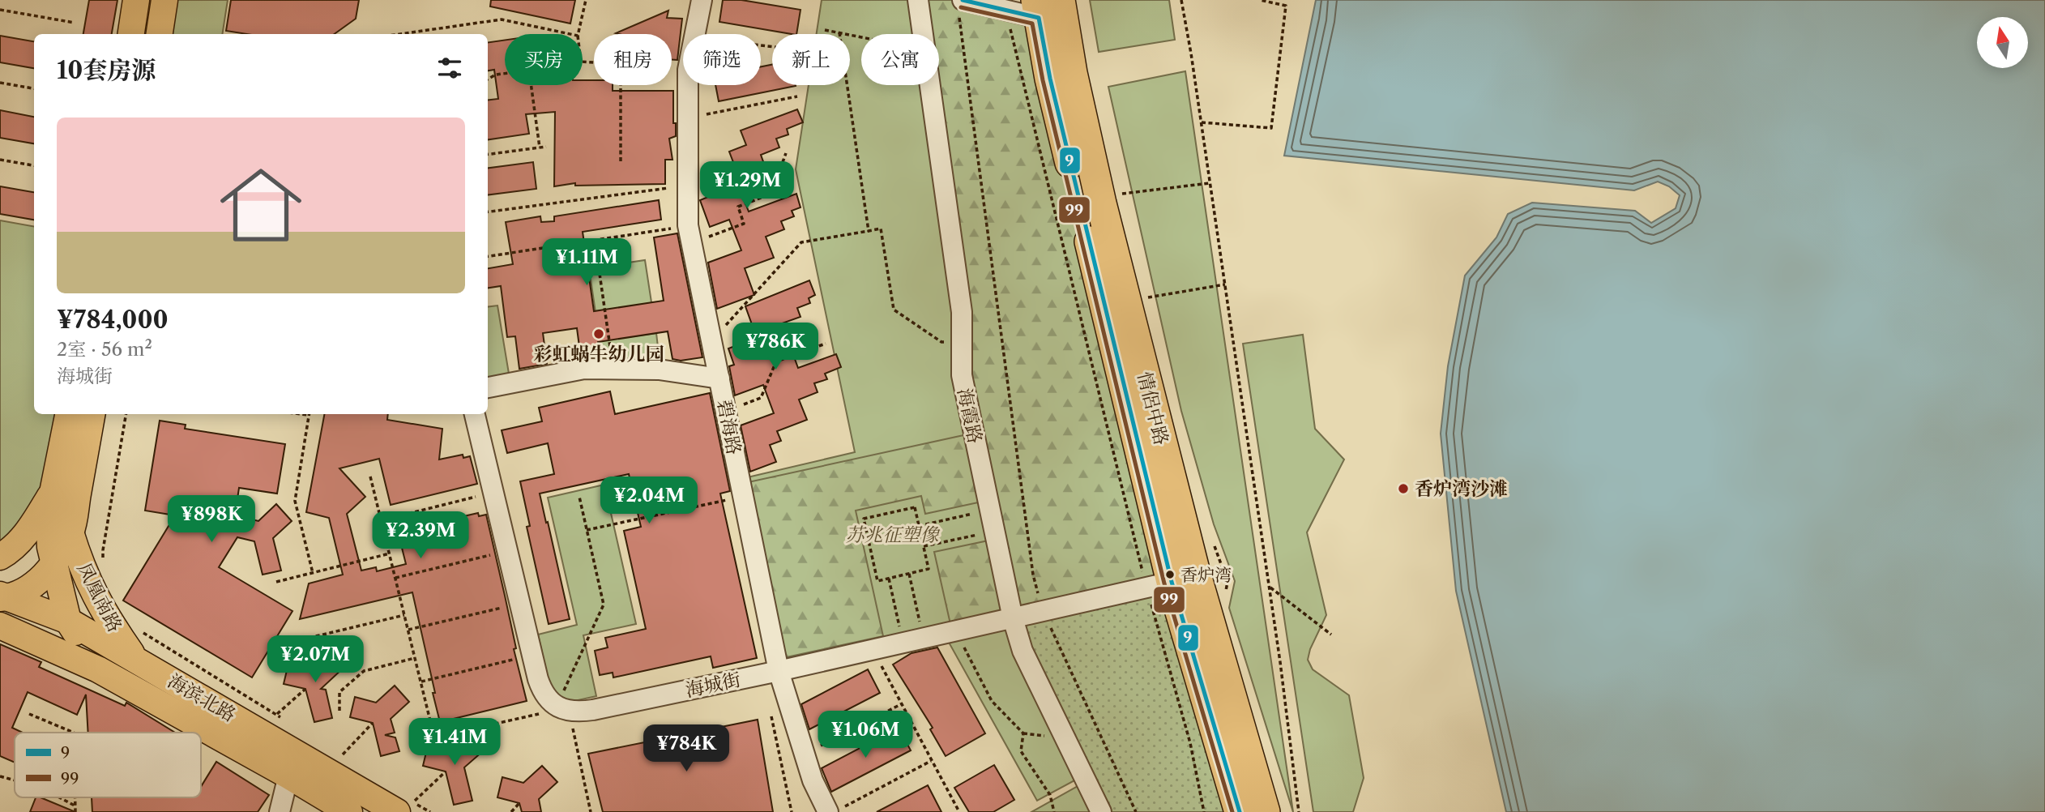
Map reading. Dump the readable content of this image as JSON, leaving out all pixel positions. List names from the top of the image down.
{
  "streets": {
    "highway": ["情侶中路"],
    "main road": ["凤凰南路", "海滨北路"],
    "street": ["海霞路", "碧海路", "海城街"]
  },
  "crossings": [
    ["情侶中路", "海城街"],
    ["海霞路", "海城街"],
    ["碧海路", "海城街"],
    ["凤凰南路", "海滨北路"]
  ],
  "parks": ["苏兆征塑像"],
  "places": ["彩虹蜗牛幼儿园", "香炉湾沙滩", "香炉湾"],
  "lines": ["transit line 9", "transit line 99"],
  "legend": ["9", "99"],
  "north": "top",
  "page": {
    "chip": [
      "买房",
      "租房",
      "筛选",
      "新上",
      "公寓"
    ],
    "heading": "10套房源",
    "list": [
      {
        "name": "¥784,000",
        "note": "2室 · 56 m² · 海城街"
      }
    ],
    "price": [
      "¥1.29M",
      "¥1.11M",
      "¥786K",
      "¥2.04M",
      "¥898K",
      "¥2.39M",
      "¥2.07M",
      "¥1.06M",
      "¥1.41M",
      "¥784K"
    ]
  }
}
